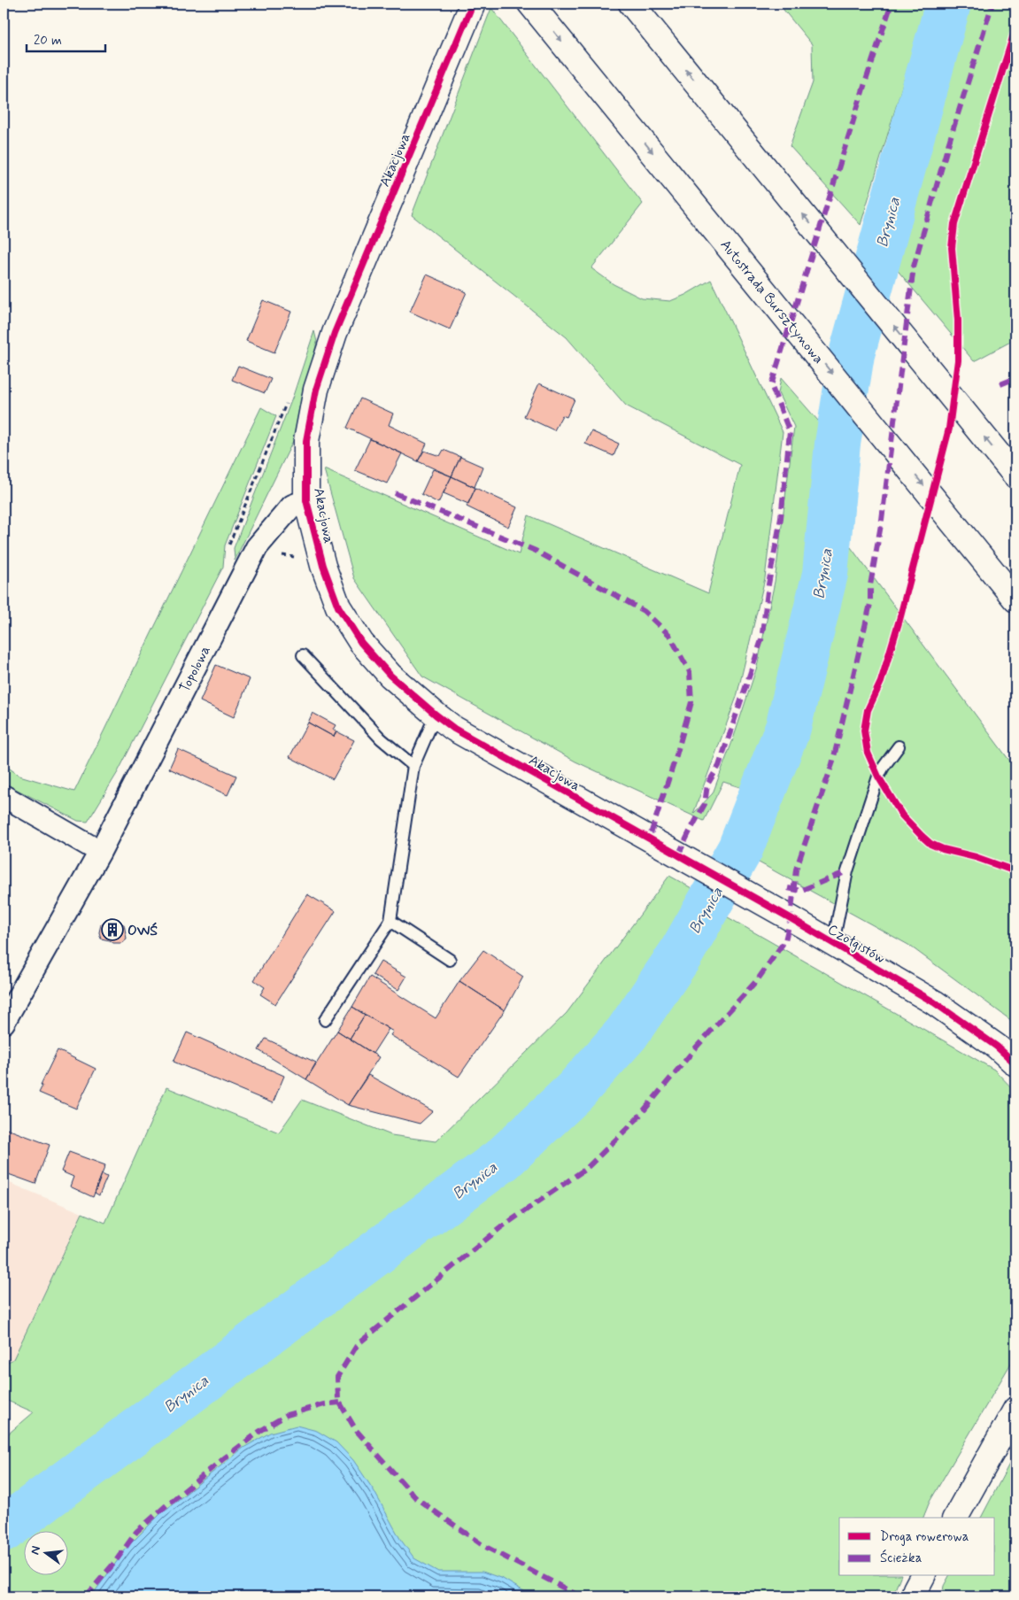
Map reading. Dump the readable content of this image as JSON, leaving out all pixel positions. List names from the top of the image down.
{
  "streets": {
    "main road": ["Akacjowa", "Autostrada Bursztynowa", "Czołgistów"],
    "street": ["Topolowa"]
  },
  "crossings": [
    ["Akacjowa", "Topolowa"],
    ["Akacjowa", "Czołgistów"]
  ],
  "water": ["Brynica"],
  "places": {
    "building": ["OWŚ"]
  },
  "legend": ["Droga rowerowa", "Ścieżka"],
  "scale_bar": "20 m",
  "north": "left"
}
